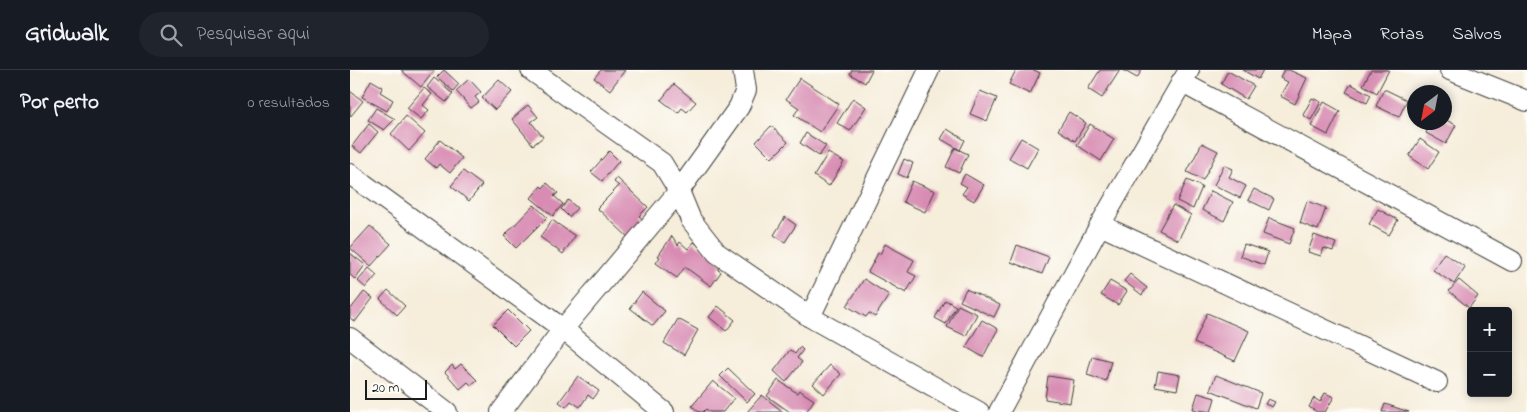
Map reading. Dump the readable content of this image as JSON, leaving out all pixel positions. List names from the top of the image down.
{
  "scale_bar": "20 m",
  "north": "bottom left",
  "page": {
    "header": "Gridwalk",
    "search": "Pesquisar aqui",
    "nav": ["Mapa", "Rotas", "Salvos"],
    "heading": ["Por perto", "0 resultados"],
    "map_buttons": ["+", "−"],
    "scale": "20 m"
  }
}
